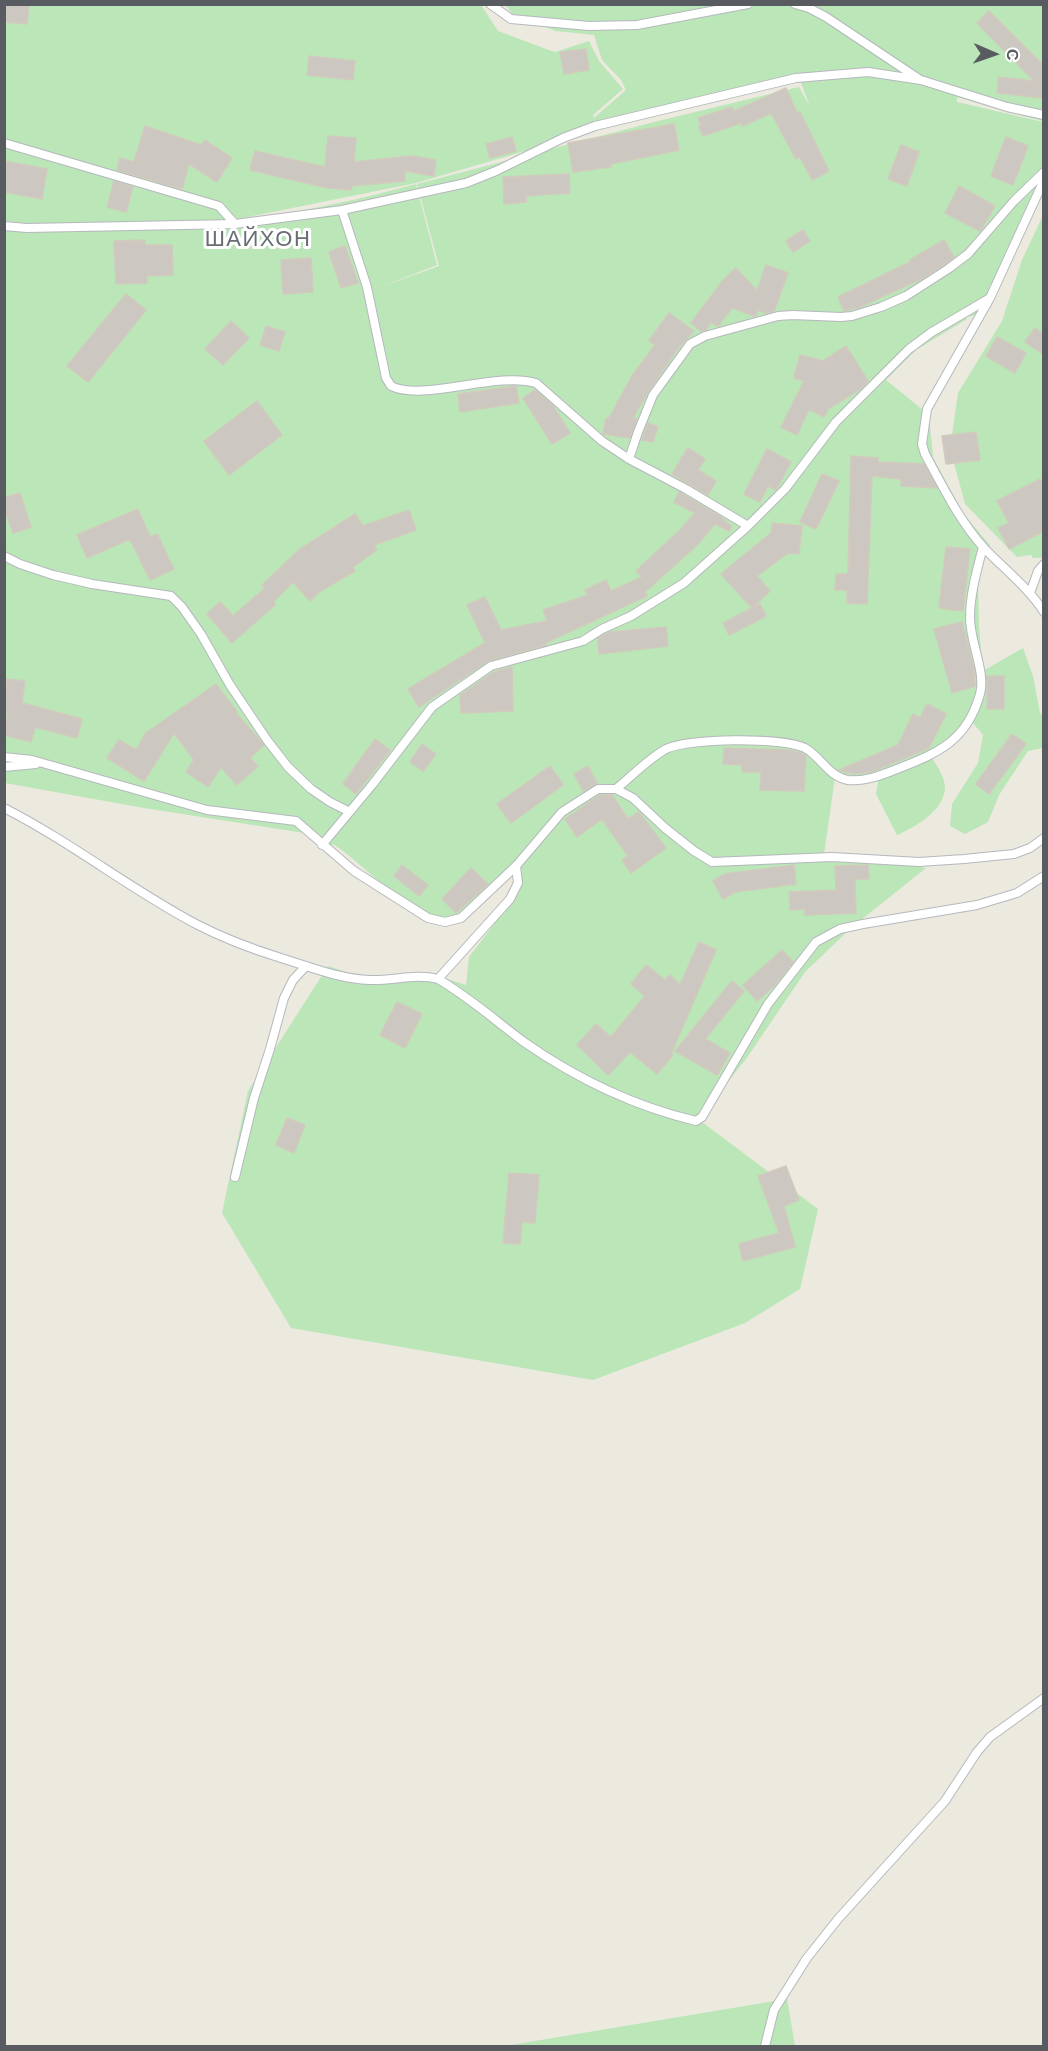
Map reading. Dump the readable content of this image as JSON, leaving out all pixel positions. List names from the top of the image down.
{
  "districts": ["ШАЙХОН"],
  "north": "right"
}
